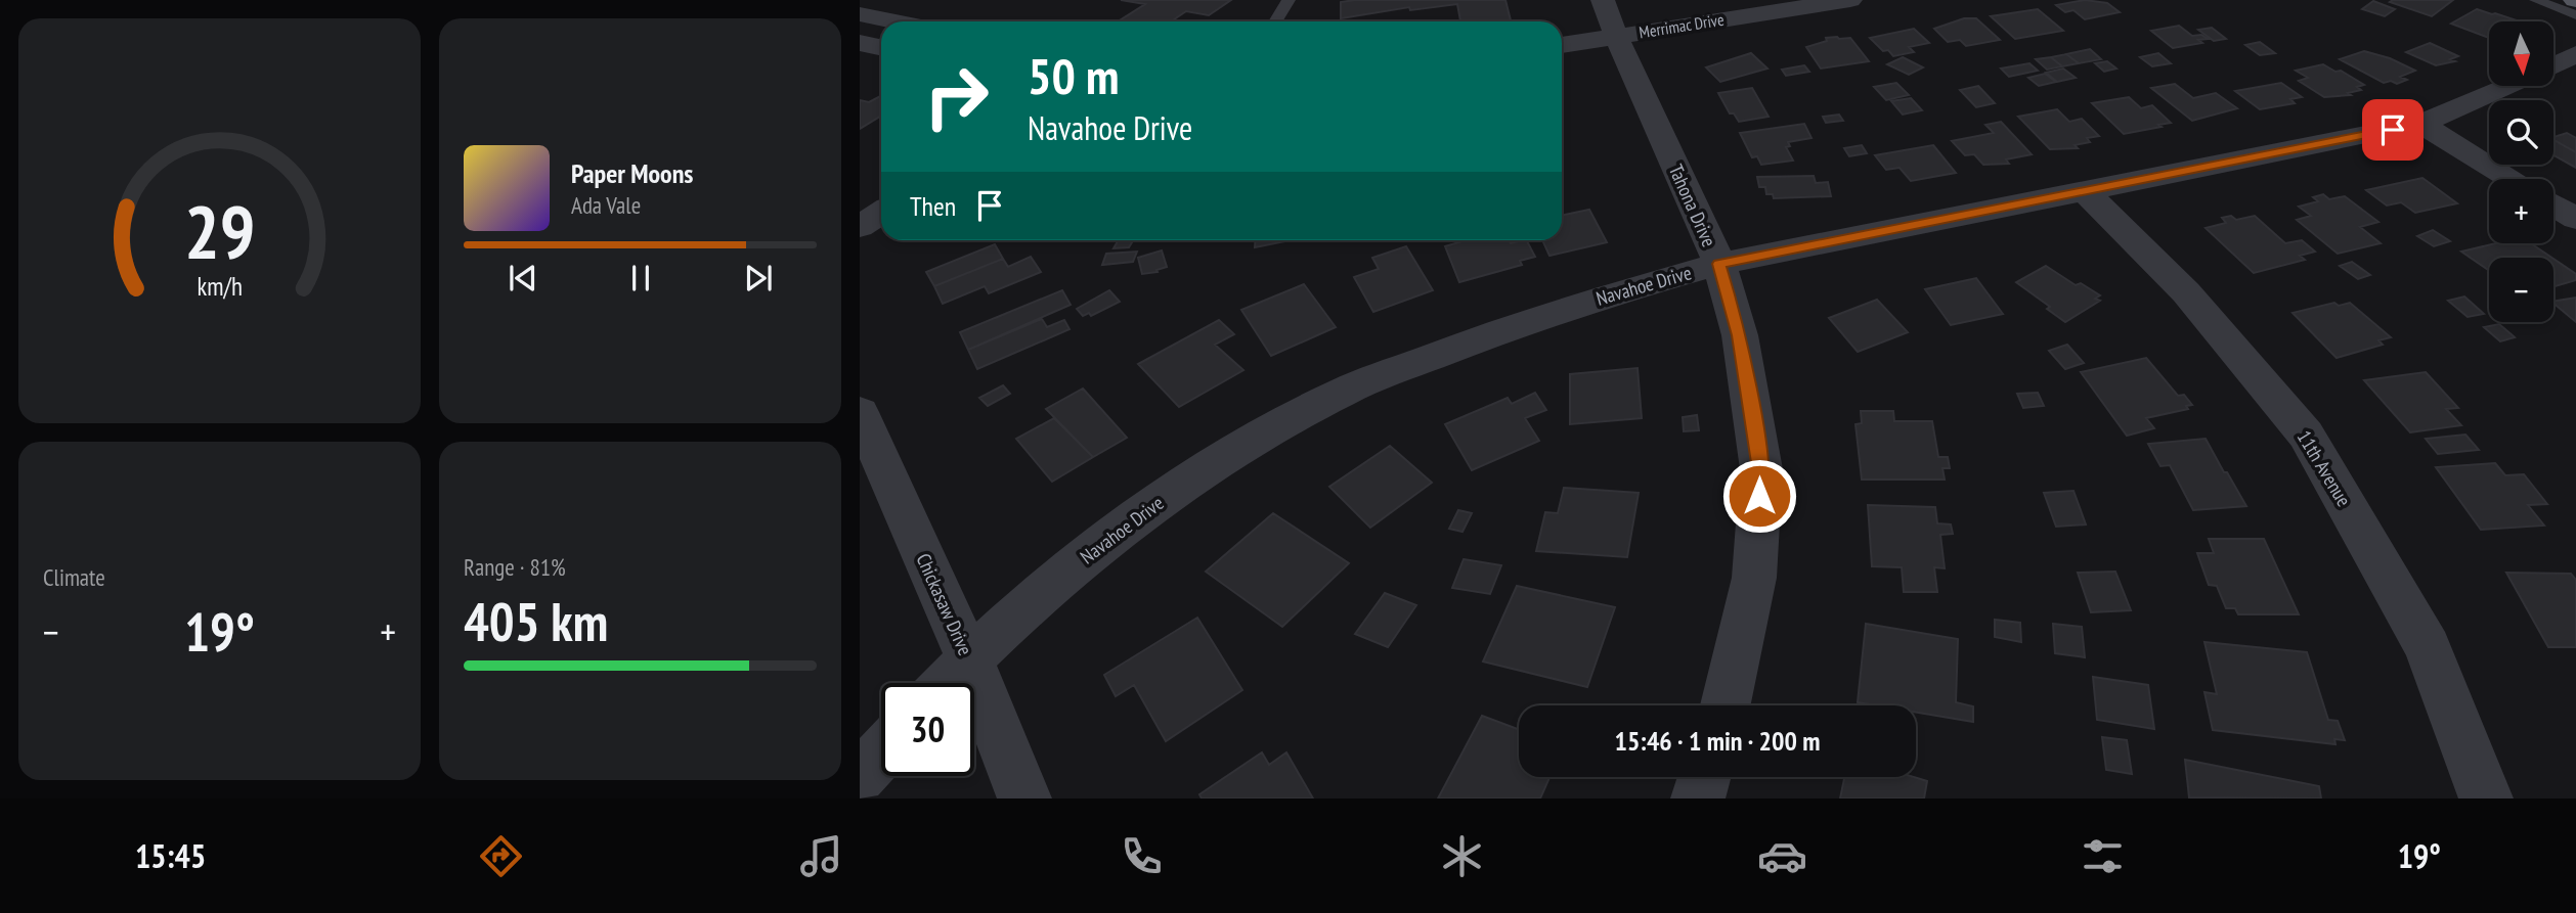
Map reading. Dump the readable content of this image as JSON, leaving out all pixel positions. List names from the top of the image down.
{
  "streets": {
    "street": [
      "Merrimac Drive",
      "Tahona Drive",
      "Navahoe Drive",
      "11th Avenue",
      "Chickasaw Drive"
    ]
  },
  "crossings": [
    ["Merrimac Drive", "Tahona Drive"],
    ["Tahona Drive", "Navahoe Drive"],
    ["Navahoe Drive", "11th Avenue"],
    ["Navahoe Drive", "Chickasaw Drive"]
  ],
  "north": "bottom",
  "page": {
    "map_buttons": ["+", "−"],
    "turn": ["50 m", "Navahoe Drive"],
    "song": ["Paper Moons", "Ada Vale"],
    "then": "Then",
    "tile": [
      "Climate",
      ["Range · 81%", "405 km"]
    ],
    "heat": ["−", "19°", "+"],
    "limit": "30",
    "trip": "15:46 · 1 min · 200 m",
    "tabs": ["15:45", "19°"],
    "gauge": ["29", "km/h"]
  }
}
